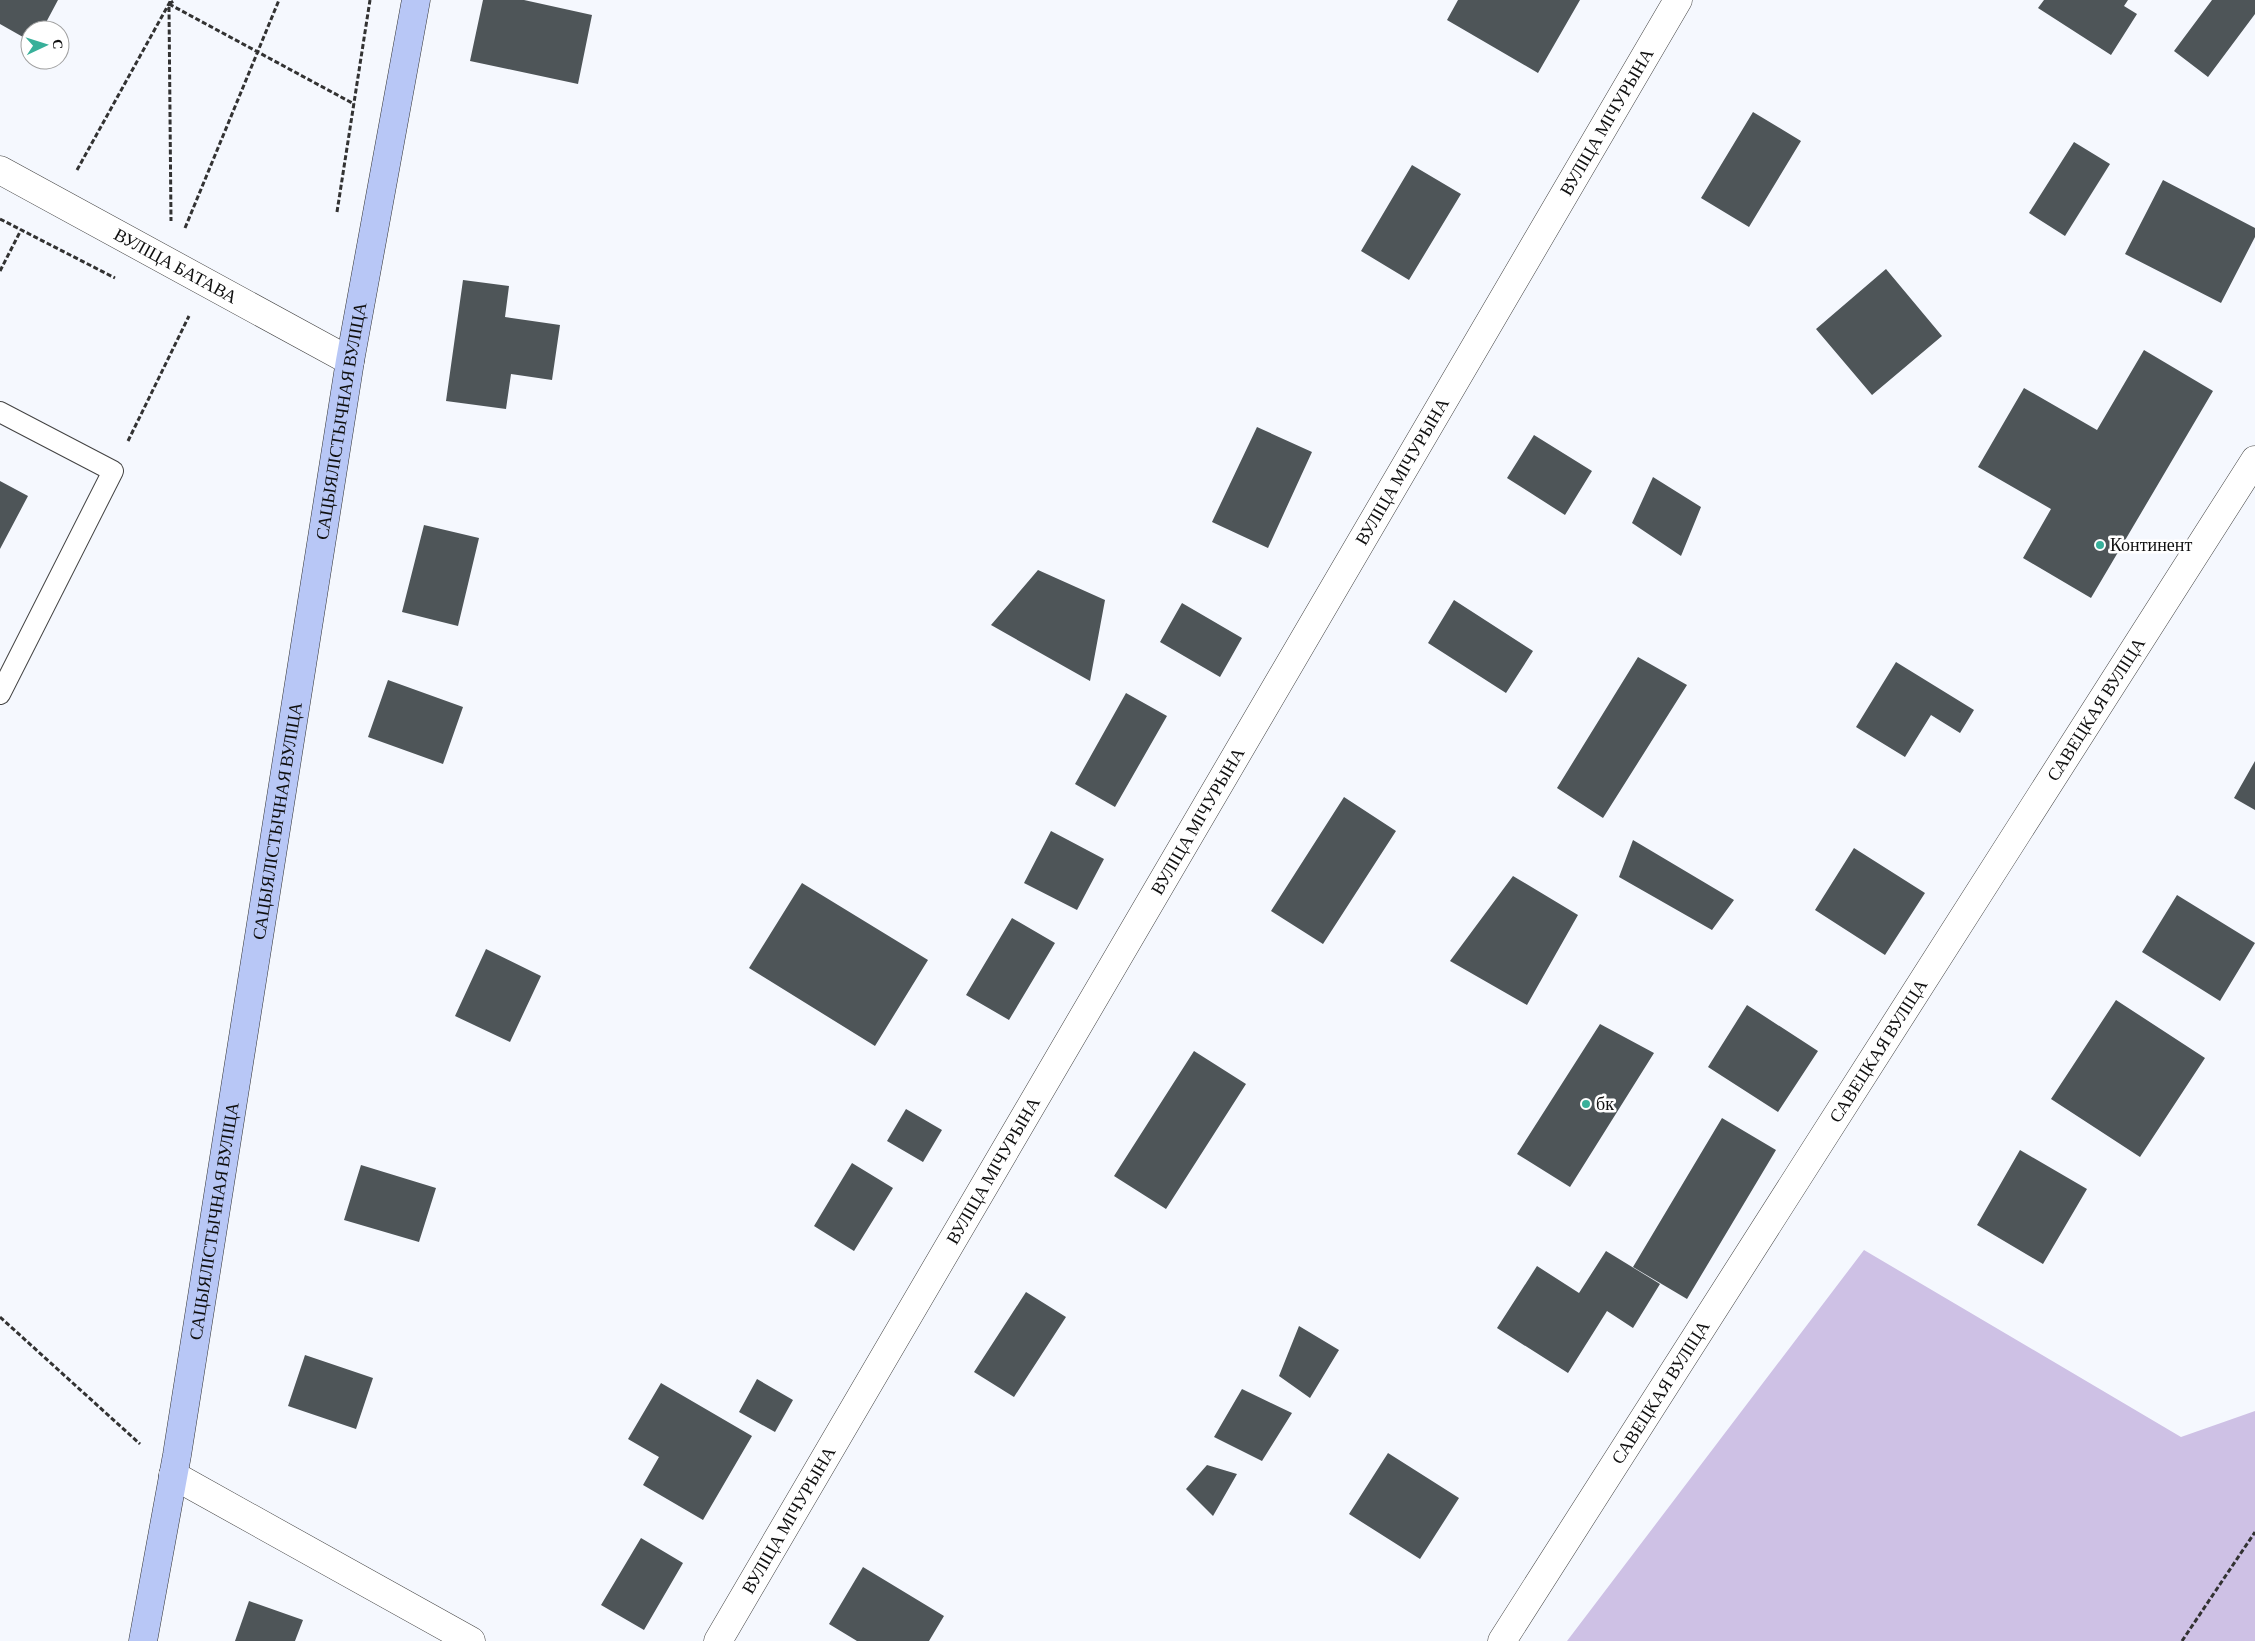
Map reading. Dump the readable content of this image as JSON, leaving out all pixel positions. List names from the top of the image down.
{
  "streets": {
    "main road": ["САЦЫЯЛІСТЫЧНАЯ ВУЛІЦА"],
    "street": ["ВУЛІЦА МІЧУРЫНА", "ВУЛІЦА БАТАВА", "САВЕЦКАЯ ВУЛІЦА"]
  },
  "crossings": [
    ["ВУЛІЦА БАТАВА", "САЦЫЯЛІСТЫЧНАЯ ВУЛІЦА"]
  ],
  "places": ["Континент", "бк"],
  "north": "right"
}
